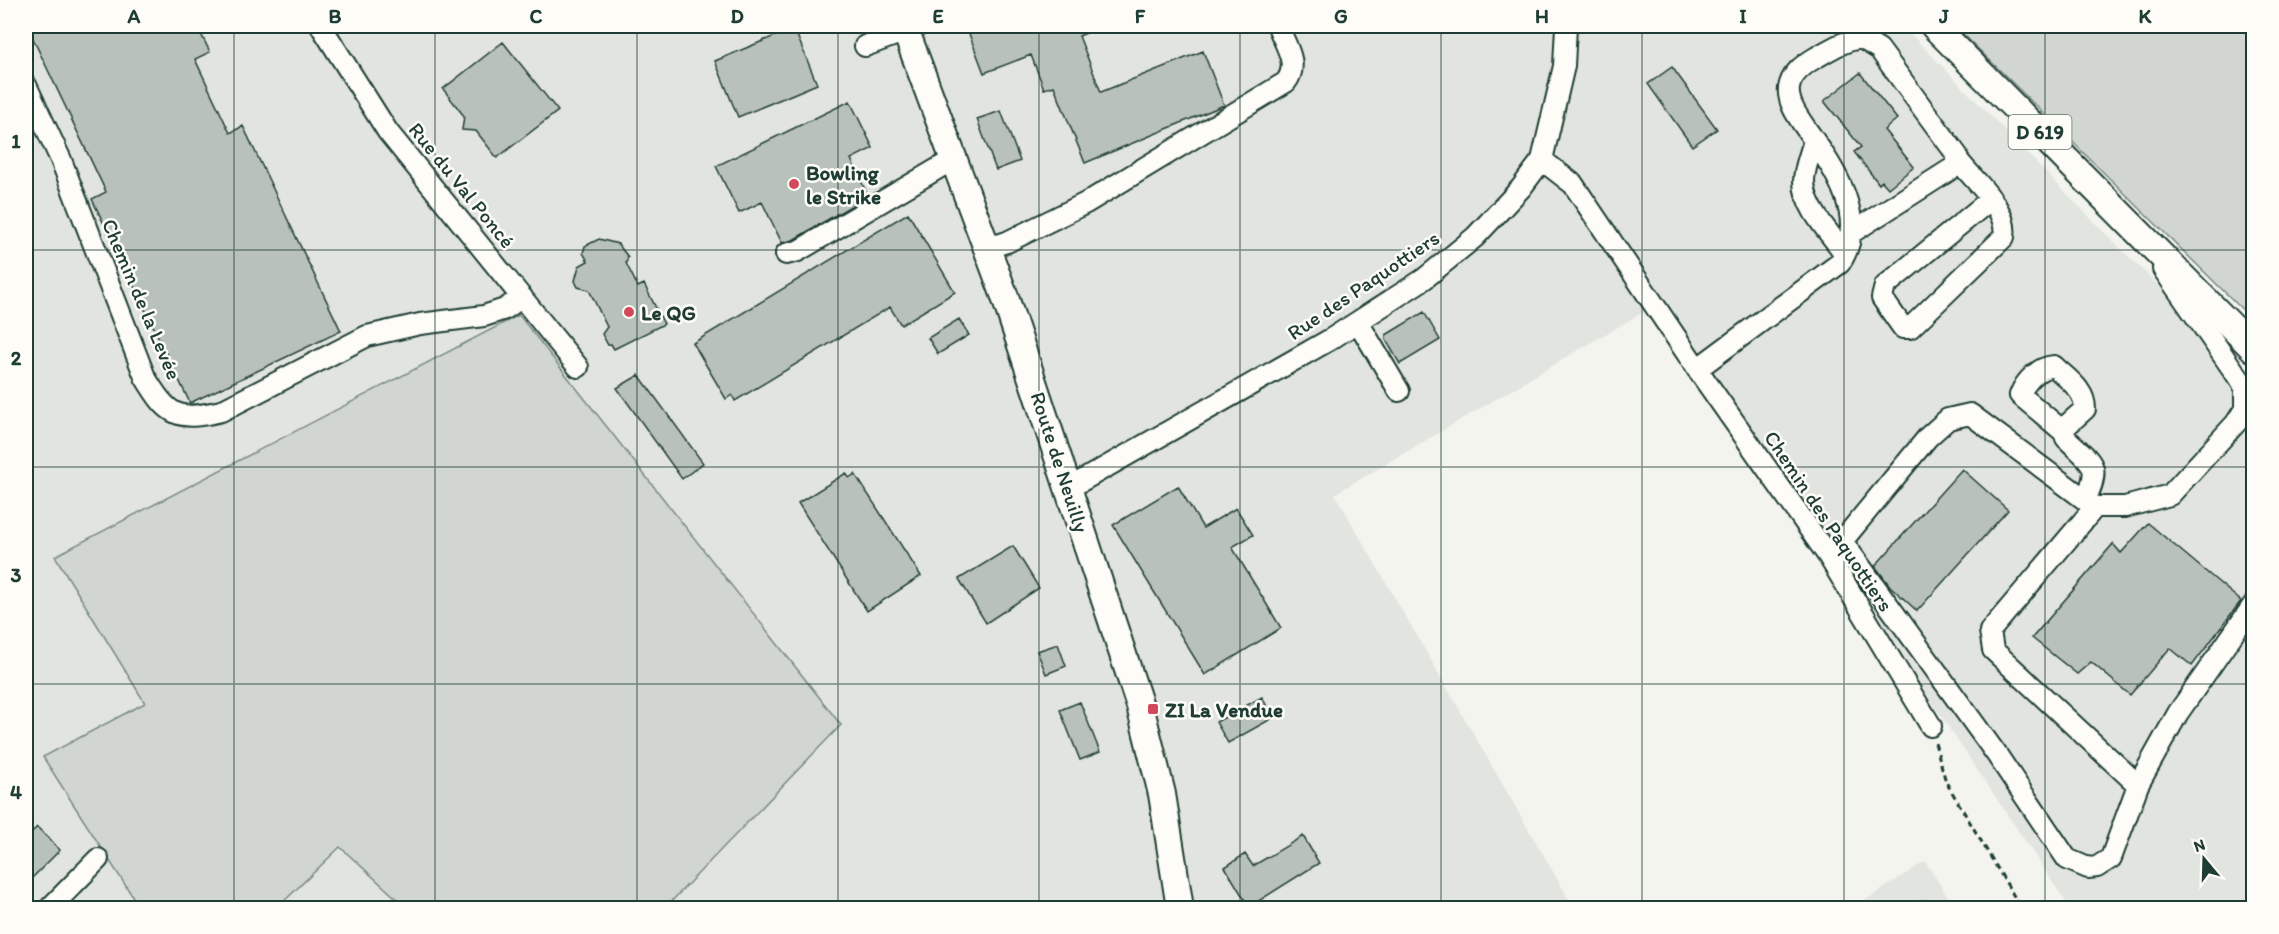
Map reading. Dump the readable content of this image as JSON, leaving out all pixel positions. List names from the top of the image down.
{
  "streets": {
    "main road": ["D 619", "Route de Neuilly"],
    "street": [
      "Rue du Val Poncé",
      "Rue des Paquottiers",
      "Chemin de la Levée",
      "Chemin des Paquottiers"
    ]
  },
  "crossings": [
    ["Rue du Val Poncé", "Chemin de la Levée"],
    ["Rue des Paquottiers", "Route de Neuilly"],
    ["Rue des Paquottiers", "Chemin des Paquottiers"]
  ],
  "places": {
    "other": ["Bowling le Strike", "Le QG"],
    "transit": ["ZI La Vendue"]
  },
  "north": "top",
  "grid": {
    "columns": [
      "A",
      "B",
      "C",
      "D",
      "E",
      "F",
      "G",
      "H",
      "I",
      "J",
      "K"
    ],
    "rows": [
      "1",
      "2",
      "3",
      "4"
    ]
  }
}
